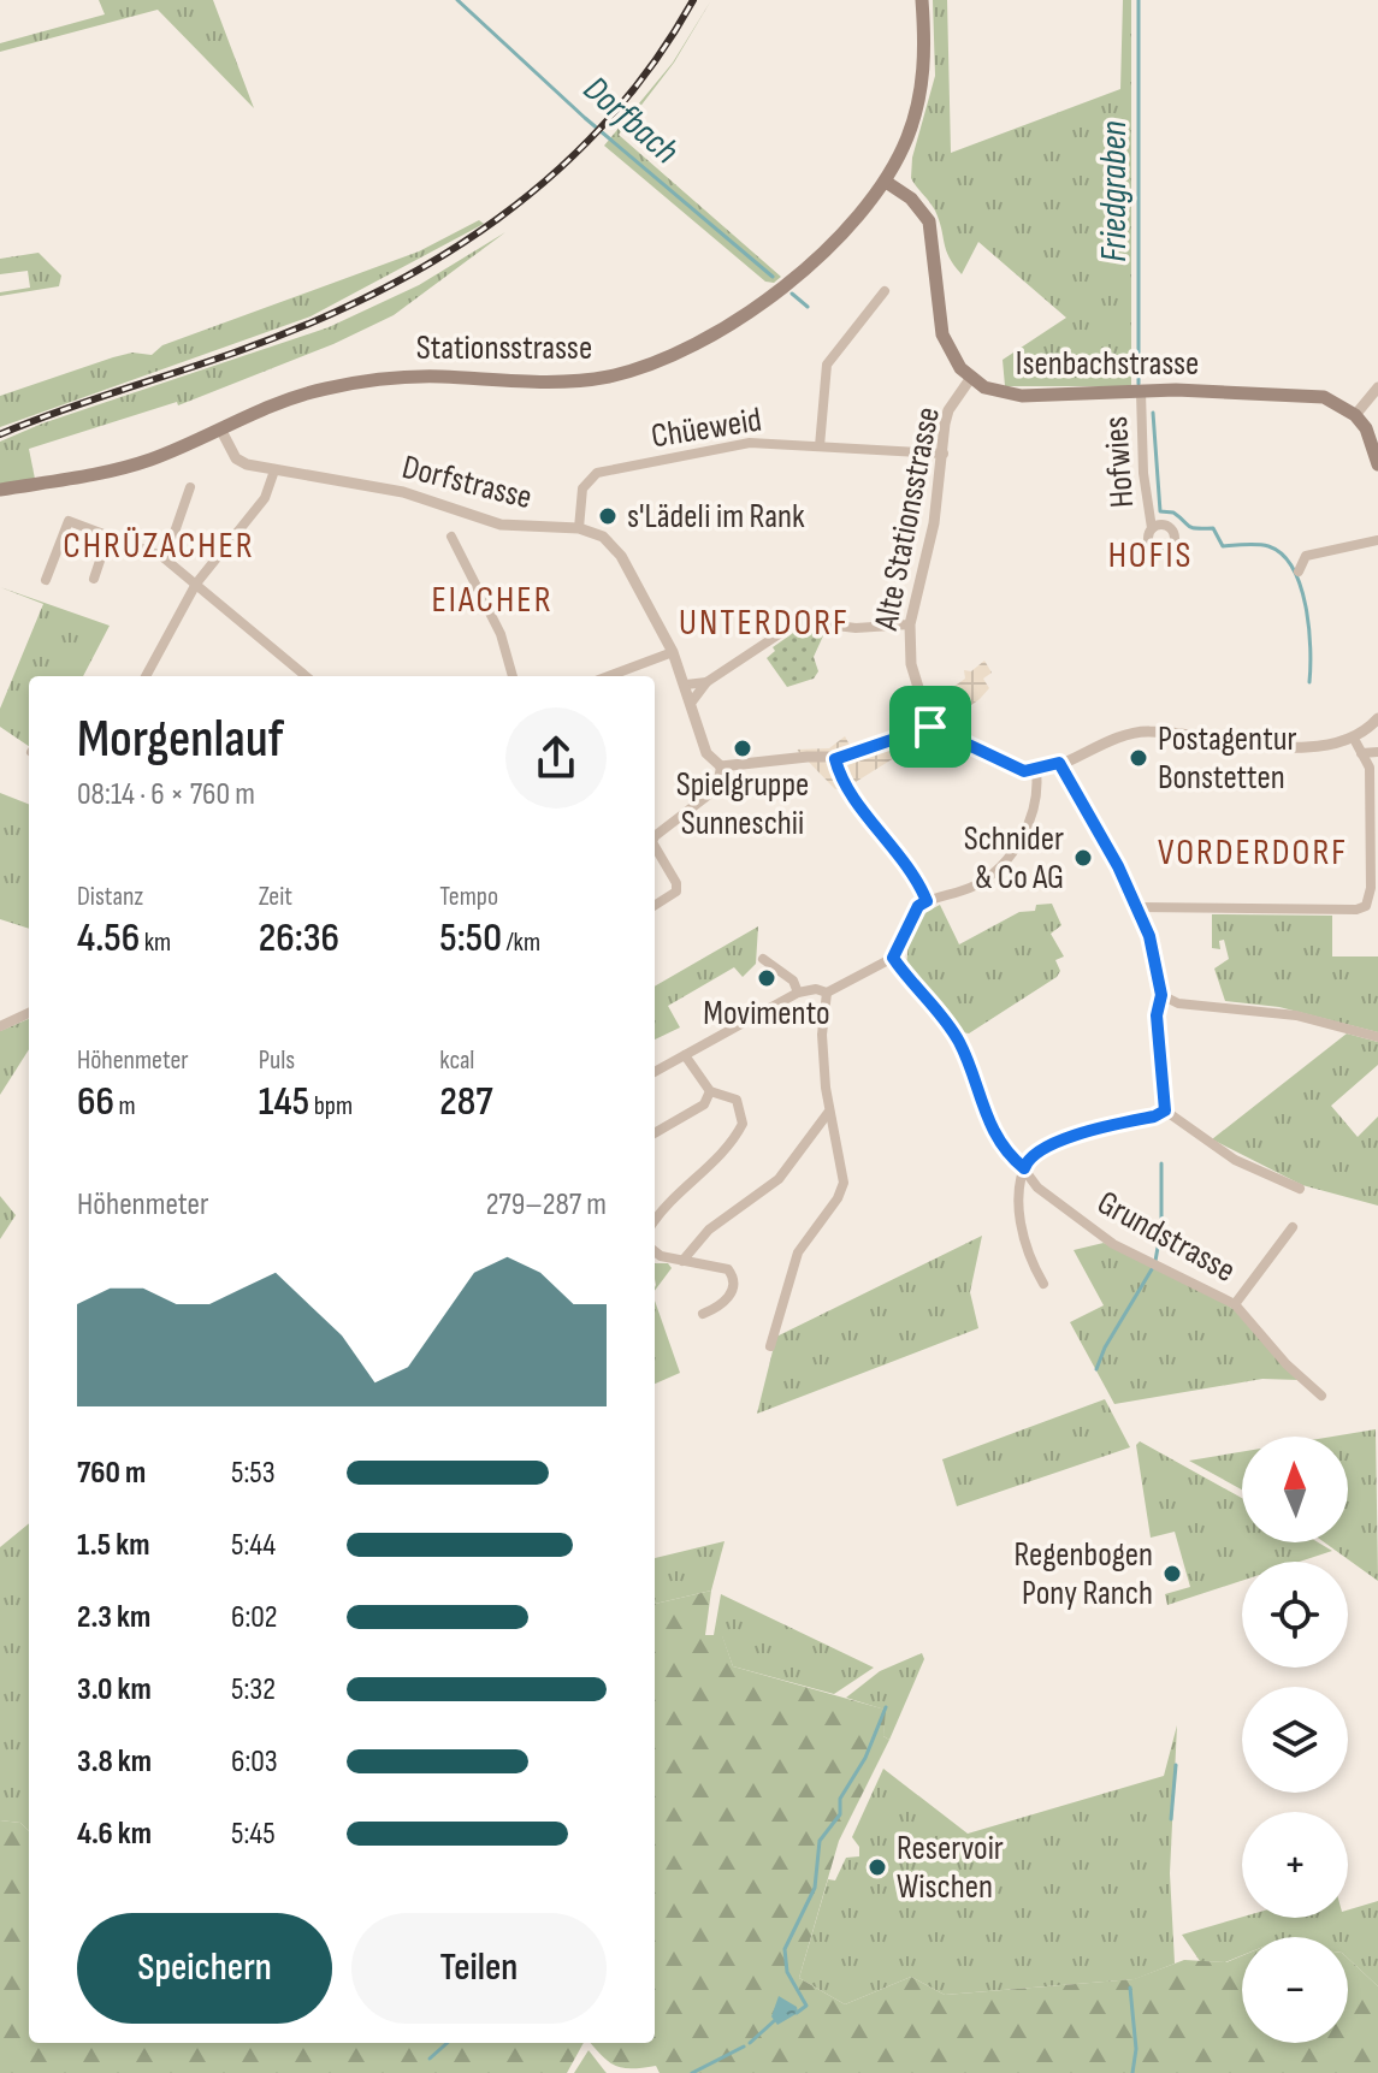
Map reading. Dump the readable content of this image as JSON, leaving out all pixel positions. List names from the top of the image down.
{
  "streets": {
    "main road": ["Stationsstrasse", "Isenbachstrasse"],
    "street": [
      "Chüeweid",
      "Hofwies",
      "Dorfstrasse",
      "Alte Stationsstrasse",
      "Grundstrasse"
    ]
  },
  "crossings": [
    ["Stationsstrasse", "Isenbachstrasse"],
    ["Stationsstrasse", "Dorfstrasse"],
    ["Isenbachstrasse", "Hofwies"],
    ["Isenbachstrasse", "Alte Stationsstrasse"],
    ["Chüeweid", "Dorfstrasse"],
    ["Chüeweid", "Alte Stationsstrasse"]
  ],
  "districts": [
    "CHRÜZACHER",
    "HOFIS",
    "EIACHER",
    "UNTERDORF",
    "VORDERDORF"
  ],
  "water": ["Dorfbach", "Friedgraben"],
  "places": [
    "s'Lädeli im Rank",
    "Spielgruppe Sunneschii",
    "Postagentur Bonstetten",
    "Schnider & Co AG",
    "Movimento",
    "Regenbogen Pony Ranch",
    "Reservoir Wischen"
  ],
  "north": "top",
  "page": {
    "heading": ["Morgenlauf", "08:14 · 6 × 760 m"],
    "stats": [
      ["Distanz", "4.56 km"],
      ["Zeit", "26:36"],
      ["Tempo", "5:50 /km"],
      ["Höhenmeter", "66 m"],
      ["Puls", "145 bpm"],
      ["kcal", "287"]
    ],
    "chart": ["Höhenmeter", "279–287 m"],
    "map_buttons": ["+", "−"],
    "list": [
      {
        "name": "760 m",
        "note": "5:53"
      },
      {
        "name": "1.5 km",
        "note": "5:44"
      },
      {
        "name": "2.3 km",
        "note": "6:02"
      },
      {
        "name": "3.0 km",
        "note": "5:32"
      },
      {
        "name": "3.8 km",
        "note": "6:03"
      },
      {
        "name": "4.6 km",
        "note": "5:45"
      }
    ],
    "buttons": ["Speichern", "Teilen"]
  }
}
